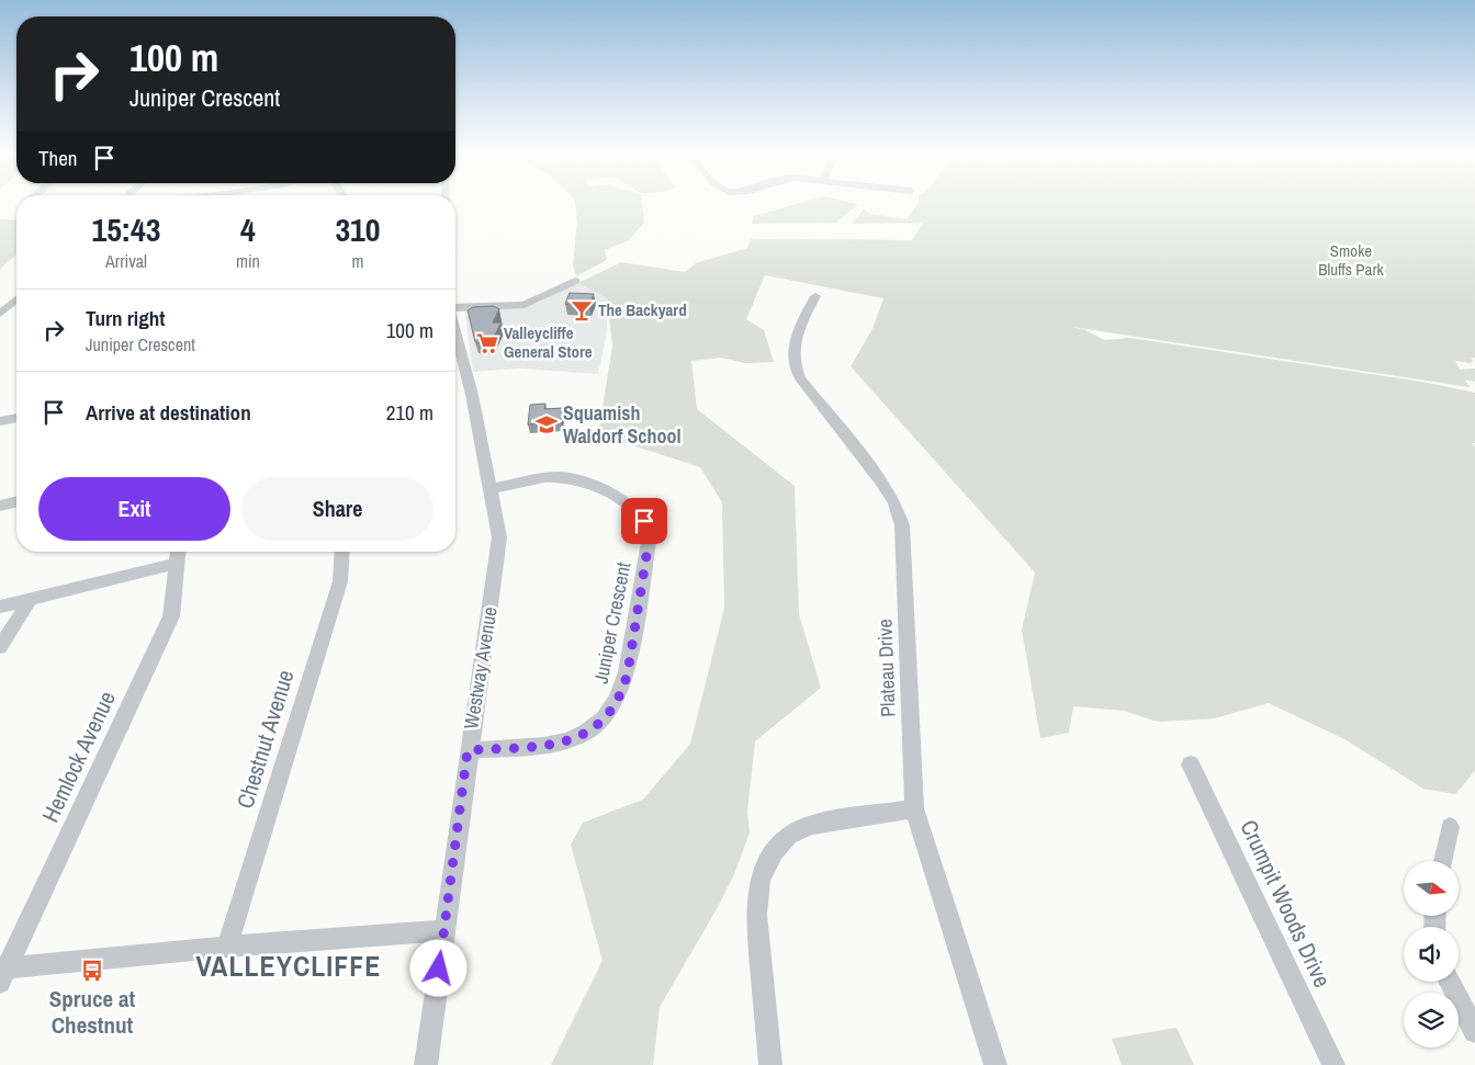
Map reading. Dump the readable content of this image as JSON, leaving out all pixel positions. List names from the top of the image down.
{
  "streets": {
    "street": [
      "Juniper Crescent",
      "Westway Avenue",
      "Plateau Drive",
      "Chestnut Avenue",
      "Hemlock Avenue",
      "Crumpit Woods Drive"
    ]
  },
  "crossings": [
    ["Juniper Crescent", "Westway Avenue"]
  ],
  "districts": ["VALLEYCLIFFE"],
  "parks": ["Smoke Bluffs Park"],
  "places": {
    "bar": ["The Backyard"],
    "supermarket": ["Valleycliffe General Store"],
    "school or university": ["Squamish Waldorf School"],
    "bus stop": ["Spruce at Chestnut"]
  },
  "north": "right",
  "page": {
    "turn": ["100 m", "Juniper Crescent"],
    "then": "Then",
    "eta": [
      "15:43",
      "Arrival",
      "4",
      "min",
      "310",
      "m"
    ],
    "list": [
      {
        "name": "Turn right",
        "note": "Juniper Crescent",
        "value": "100 m"
      },
      {
        "name": "Arrive at destination",
        "value": "210 m"
      }
    ],
    "buttons": ["Exit", "Share"]
  }
}
